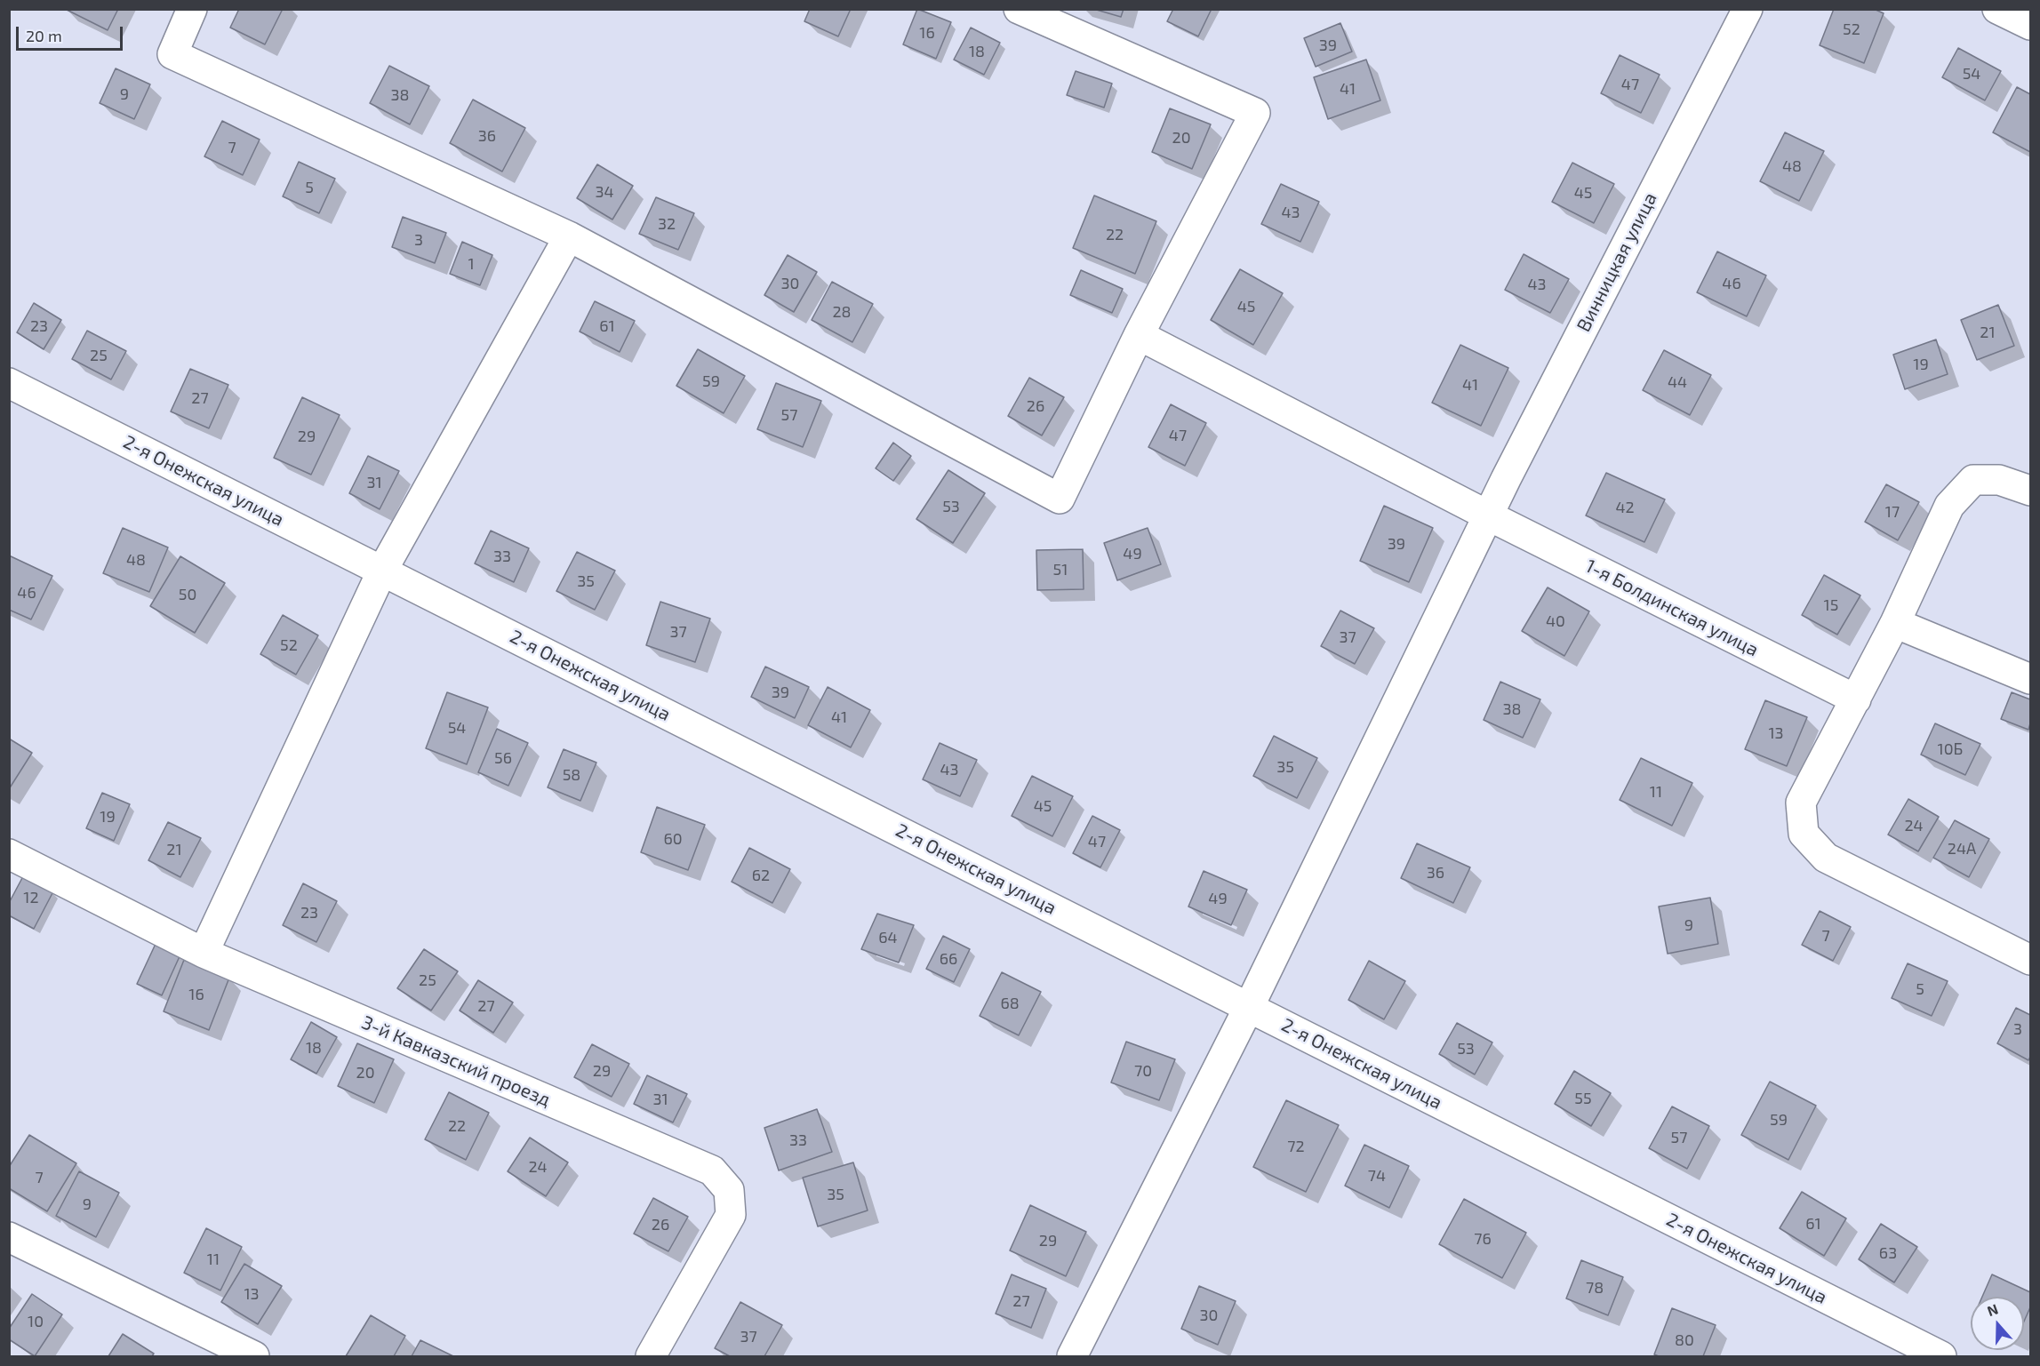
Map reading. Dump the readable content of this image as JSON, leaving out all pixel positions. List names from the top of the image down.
{
  "streets": {
    "street": [
      "Винницкая улица",
      "2-я Онежская улица",
      "1-я Болдинская улица",
      "3-й Кавказский проезд"
    ]
  },
  "crossings": [
    ["Винницкая улица", "2-я Онежская улица"],
    ["Винницкая улица", "1-я Болдинская улица"]
  ],
  "house_numbers": [
    "52",
    "16",
    "39",
    "18",
    "54",
    "47",
    "41",
    "9",
    "38",
    "36",
    "20",
    "7",
    "48",
    "5",
    "34",
    "45",
    "43",
    "32",
    "22",
    "3",
    "1",
    "30",
    "46",
    "43",
    "45",
    "28",
    "23",
    "61",
    "21",
    "25",
    "19",
    "59",
    "44",
    "41",
    "27",
    "26",
    "57",
    "47",
    "29",
    "31",
    "53",
    "42",
    "17",
    "39",
    "49",
    "33",
    "48",
    "51",
    "35",
    "46",
    "50",
    "15",
    "40",
    "37",
    "37",
    "52",
    "39",
    "38",
    "41",
    "54",
    "13",
    "10Б",
    "56",
    "35",
    "43",
    "58",
    "11",
    "45",
    "19",
    "24",
    "60",
    "47",
    "24А",
    "21",
    "36",
    "62",
    "12",
    "49",
    "23",
    "9",
    "7",
    "64",
    "66",
    "25",
    "5",
    "16",
    "68",
    "27",
    "3",
    "18",
    "53",
    "29",
    "70",
    "20",
    "55",
    "31",
    "59",
    "22",
    "57",
    "33",
    "72",
    "24",
    "74",
    "7",
    "35",
    "9",
    "61",
    "26",
    "76",
    "29",
    "63",
    "11",
    "78",
    "13",
    "27",
    "30",
    "10",
    "37",
    "80"
  ],
  "scale_bar": "20 m",
  "north": "top"
}
